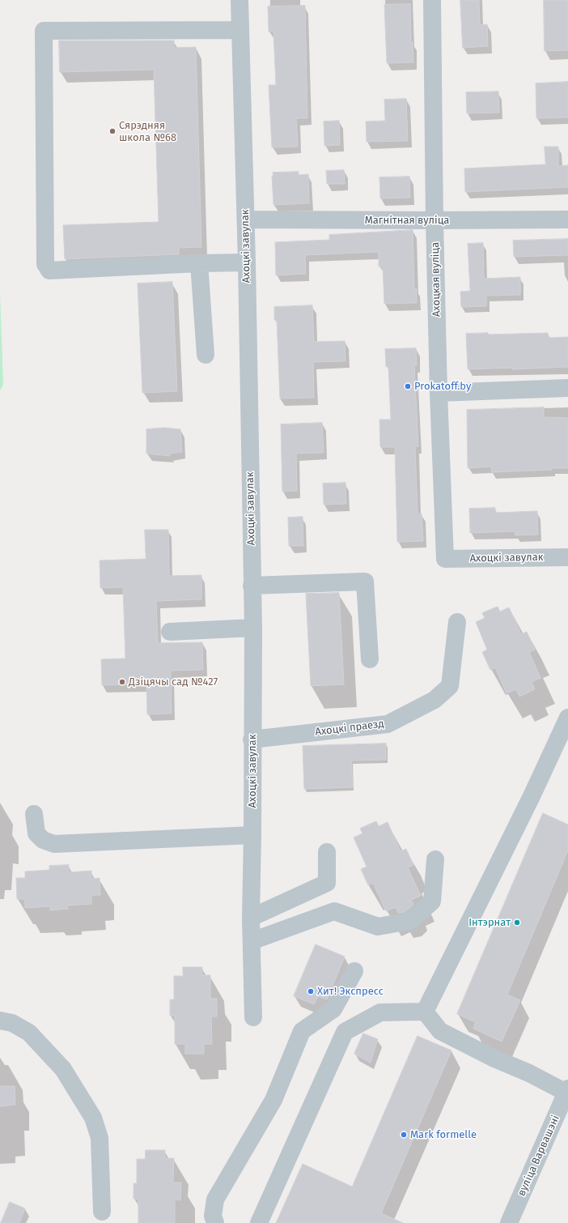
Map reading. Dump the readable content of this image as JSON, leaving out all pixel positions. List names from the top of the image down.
{
  "streets": {
    "street": [
      "Магнітная вуліца",
      "Ахоцкі завулак",
      "Ахоцкая вуліца",
      "Ахоцкі праезд",
      "вуліца Варвашэні"
    ]
  },
  "crossings": [
    ["Магнітная вуліца", "Ахоцкі завулак"],
    ["Магнітная вуліца", "Ахоцкая вуліца"],
    ["Ахоцкі завулак", "Ахоцкая вуліца"],
    ["Ахоцкі завулак", "Ахоцкі праезд"]
  ],
  "places": [
    "Сярэдняя школа №68",
    "Prokatoff.by",
    "Дзіцячы сад №427",
    "Інтэрнат",
    "Хит! Экспресс",
    "Mark formelle"
  ]
}
